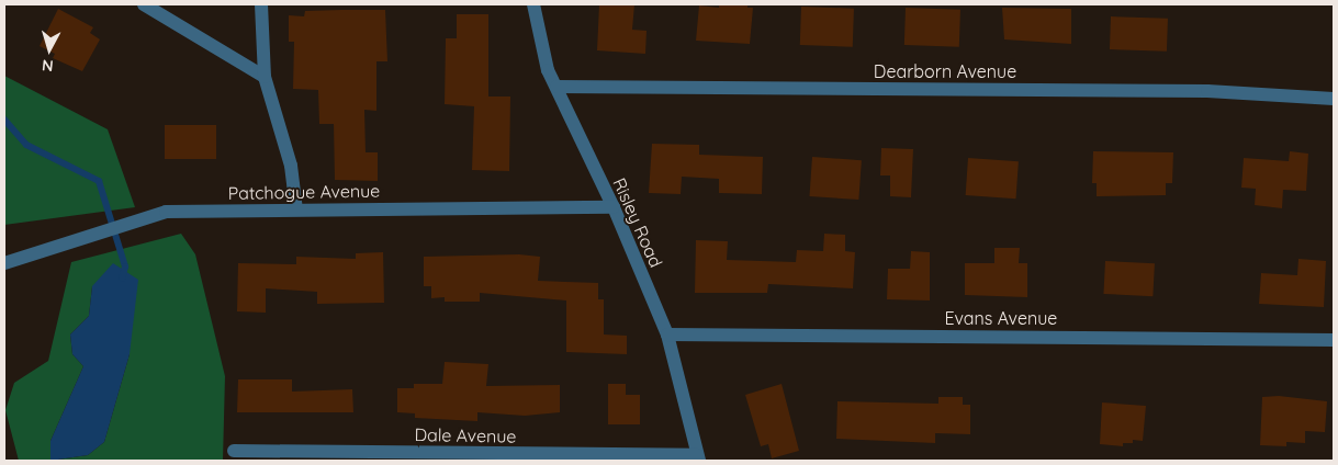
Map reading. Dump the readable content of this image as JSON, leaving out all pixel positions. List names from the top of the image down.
{
  "streets": {
    "street": [
      "Dearborn Avenue",
      "Patchogue Avenue",
      "Risley Road",
      "Evans Avenue",
      "Dale Avenue"
    ]
  },
  "crossings": [
    ["Dearborn Avenue", "Risley Road"],
    ["Patchogue Avenue", "Risley Road"],
    ["Risley Road", "Evans Avenue"],
    ["Risley Road", "Dale Avenue"]
  ],
  "north": "bottom"
}
